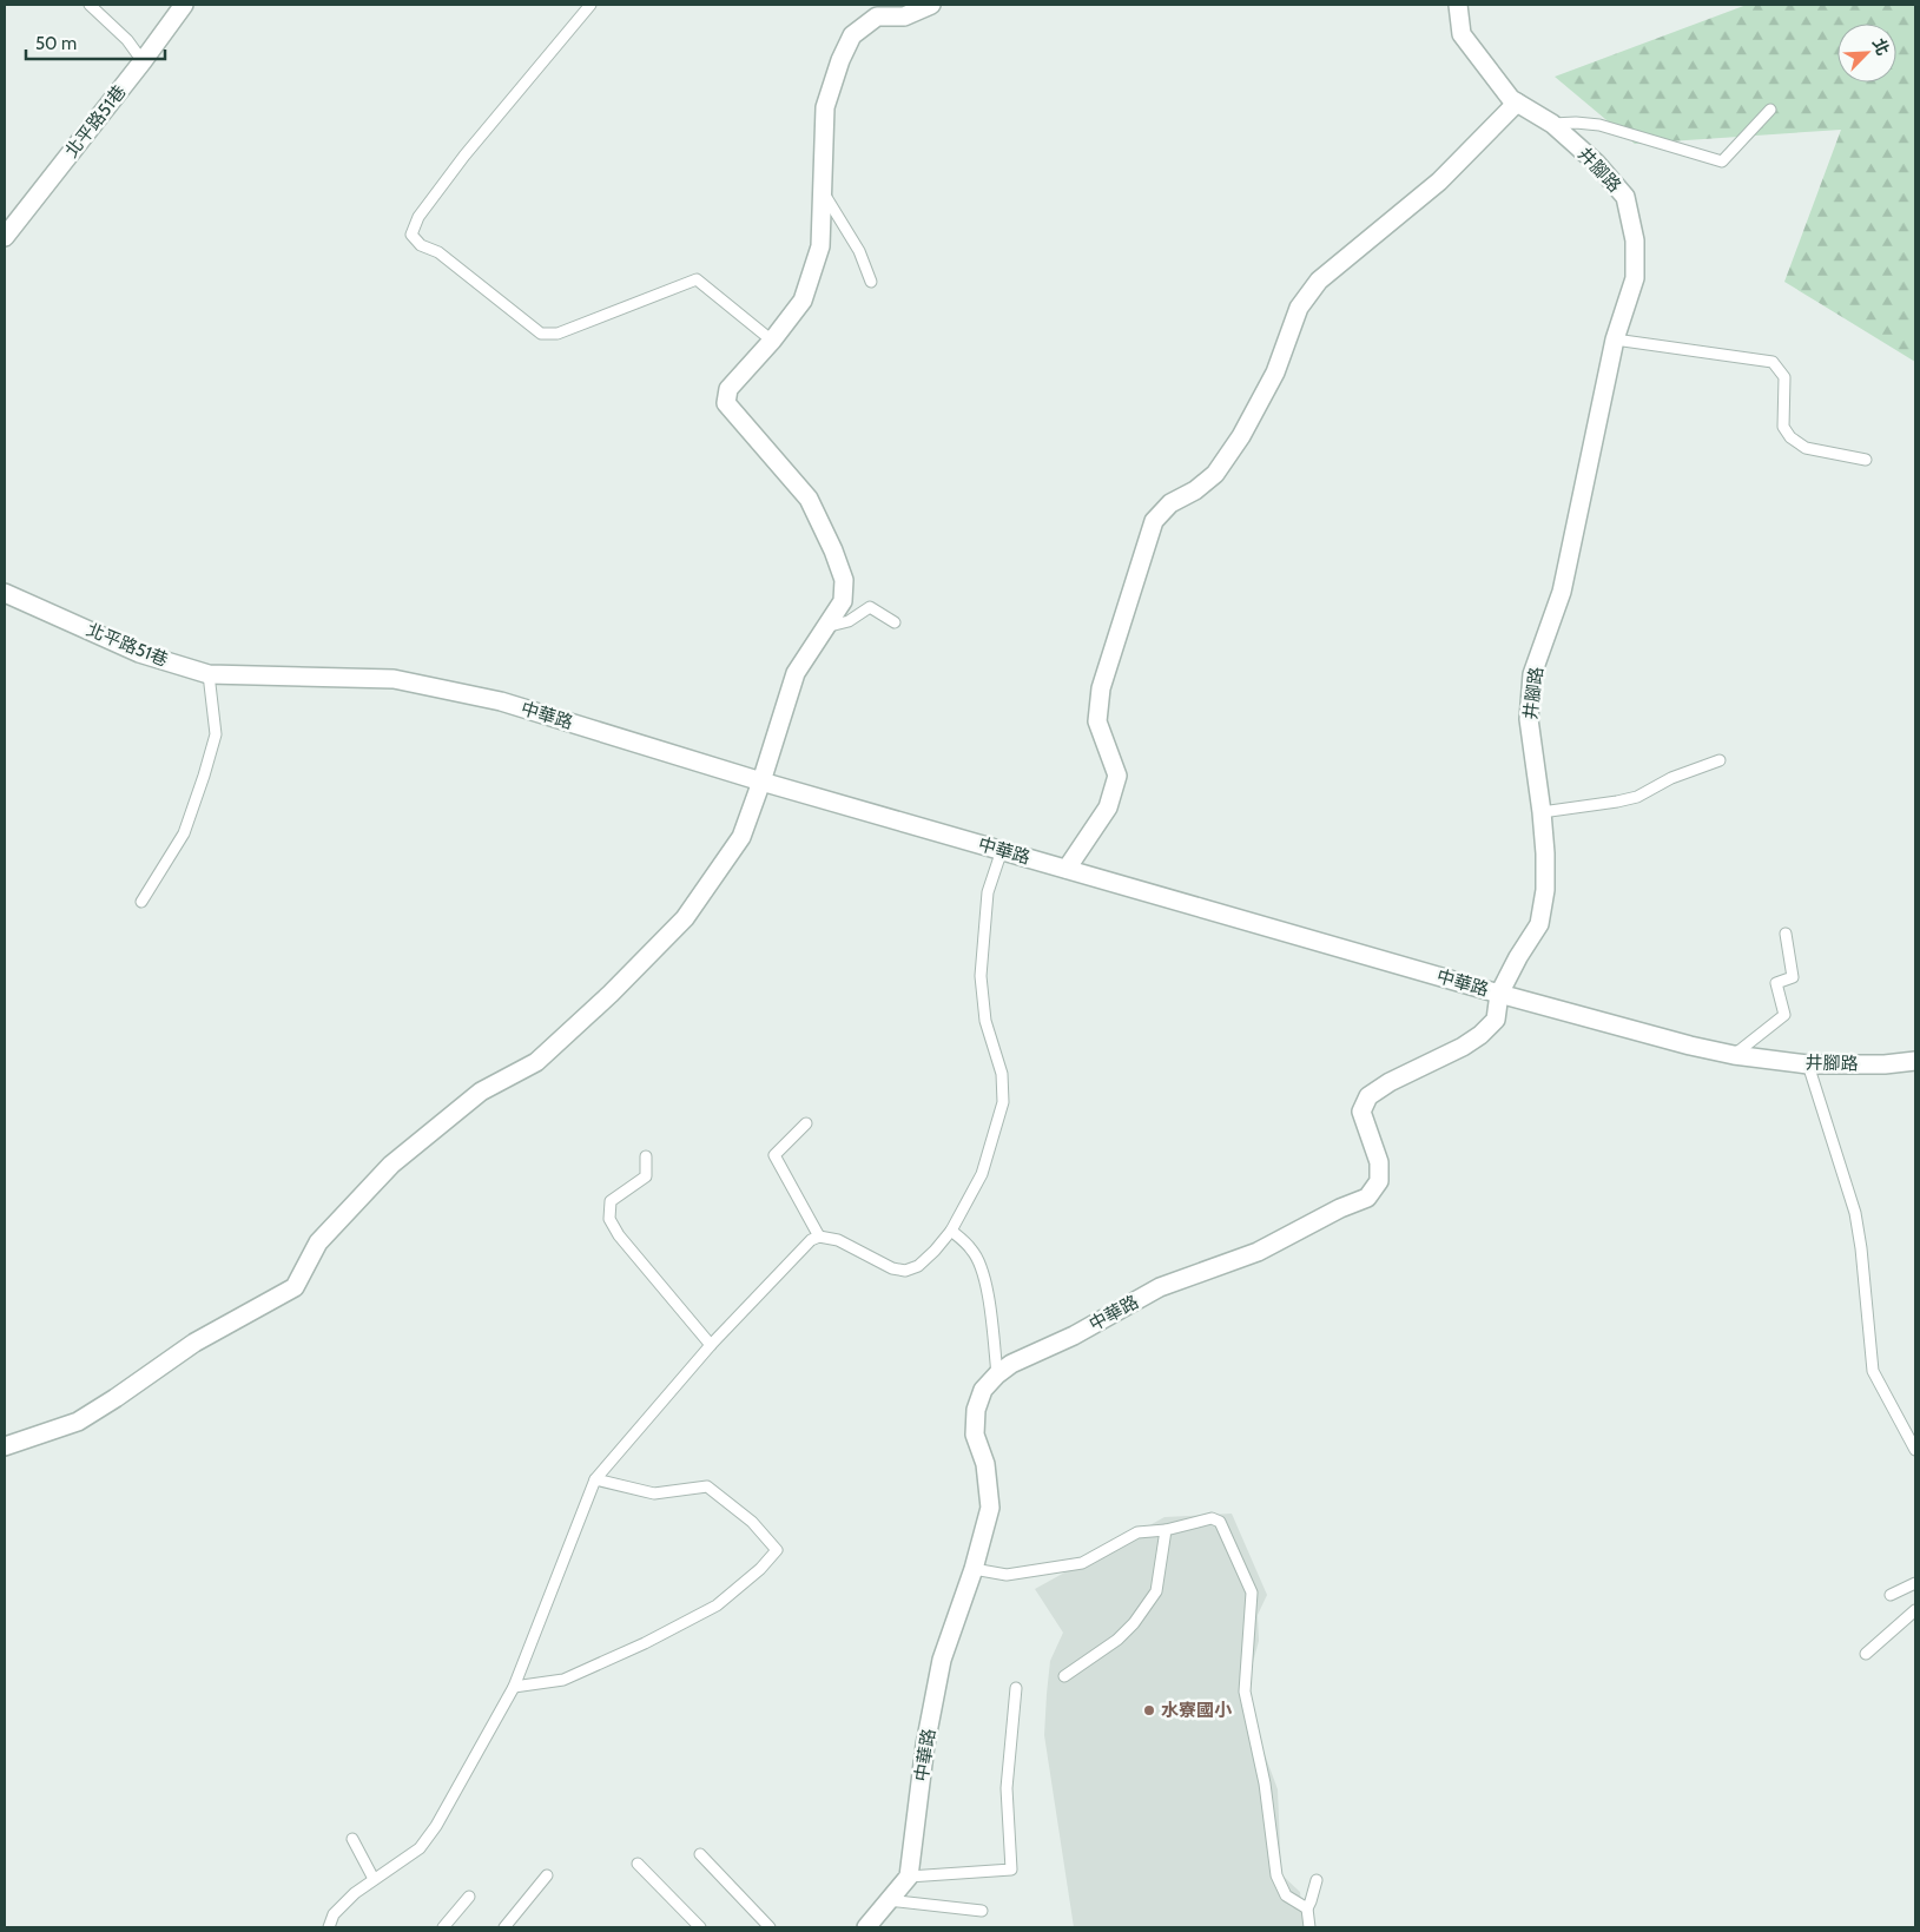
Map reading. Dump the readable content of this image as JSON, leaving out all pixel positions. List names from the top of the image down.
{
  "streets": {
    "street": ["北平路51巷", "井腳路", "中華路"]
  },
  "crossings": [
    ["北平路51巷", "中華路"],
    ["井腳路", "中華路"]
  ],
  "places": ["水寮國小"],
  "scale_bar": "50 m",
  "north": "top right"
}
